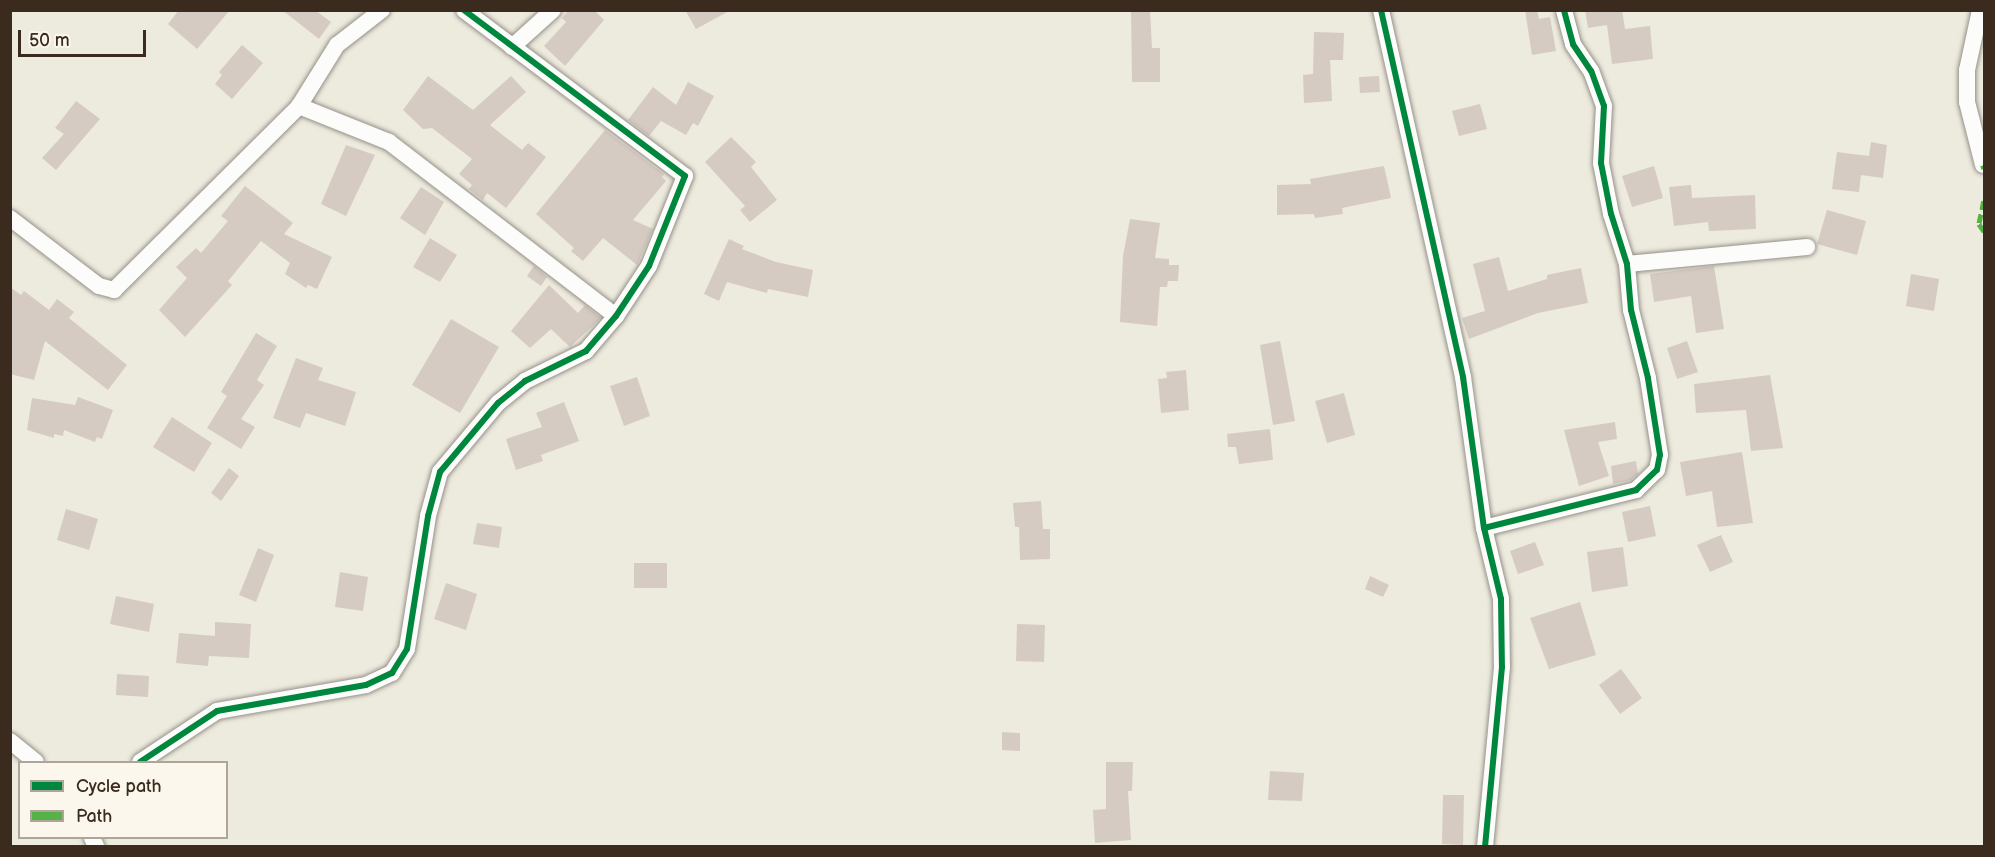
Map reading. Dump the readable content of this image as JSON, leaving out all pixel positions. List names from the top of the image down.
{
  "legend": ["Cycle path", "Path"],
  "scale_bar": "50 m"
}
